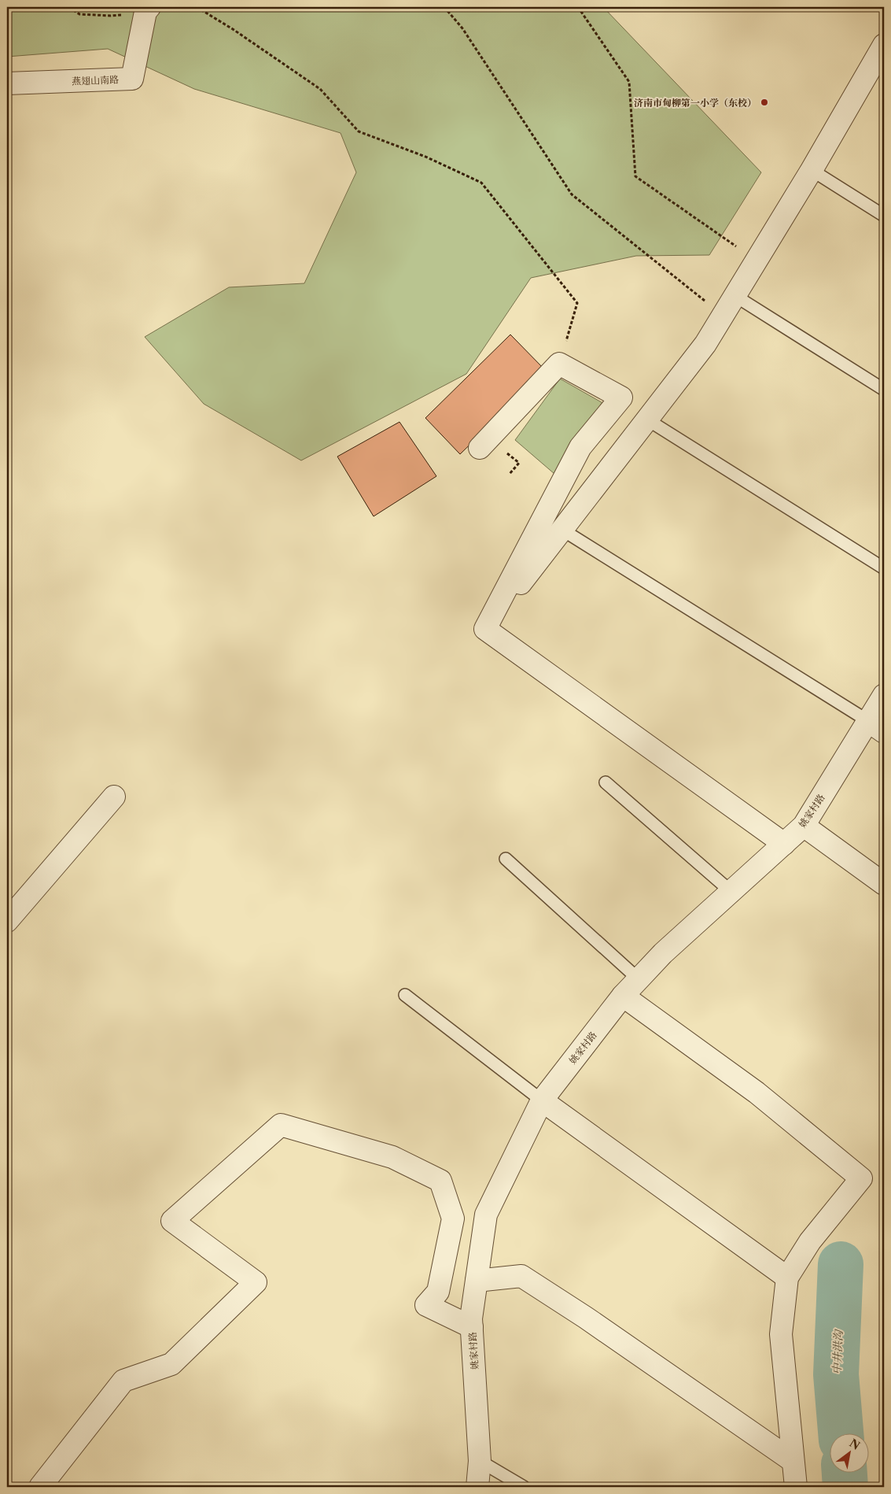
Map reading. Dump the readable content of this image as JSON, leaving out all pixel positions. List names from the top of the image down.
{
  "streets": {
    "street": ["燕翅山南路", "姚家村路"]
  },
  "water": ["中井洪沟"],
  "places": ["济南市甸柳第一小学（东校）"],
  "north": "top right"
}
